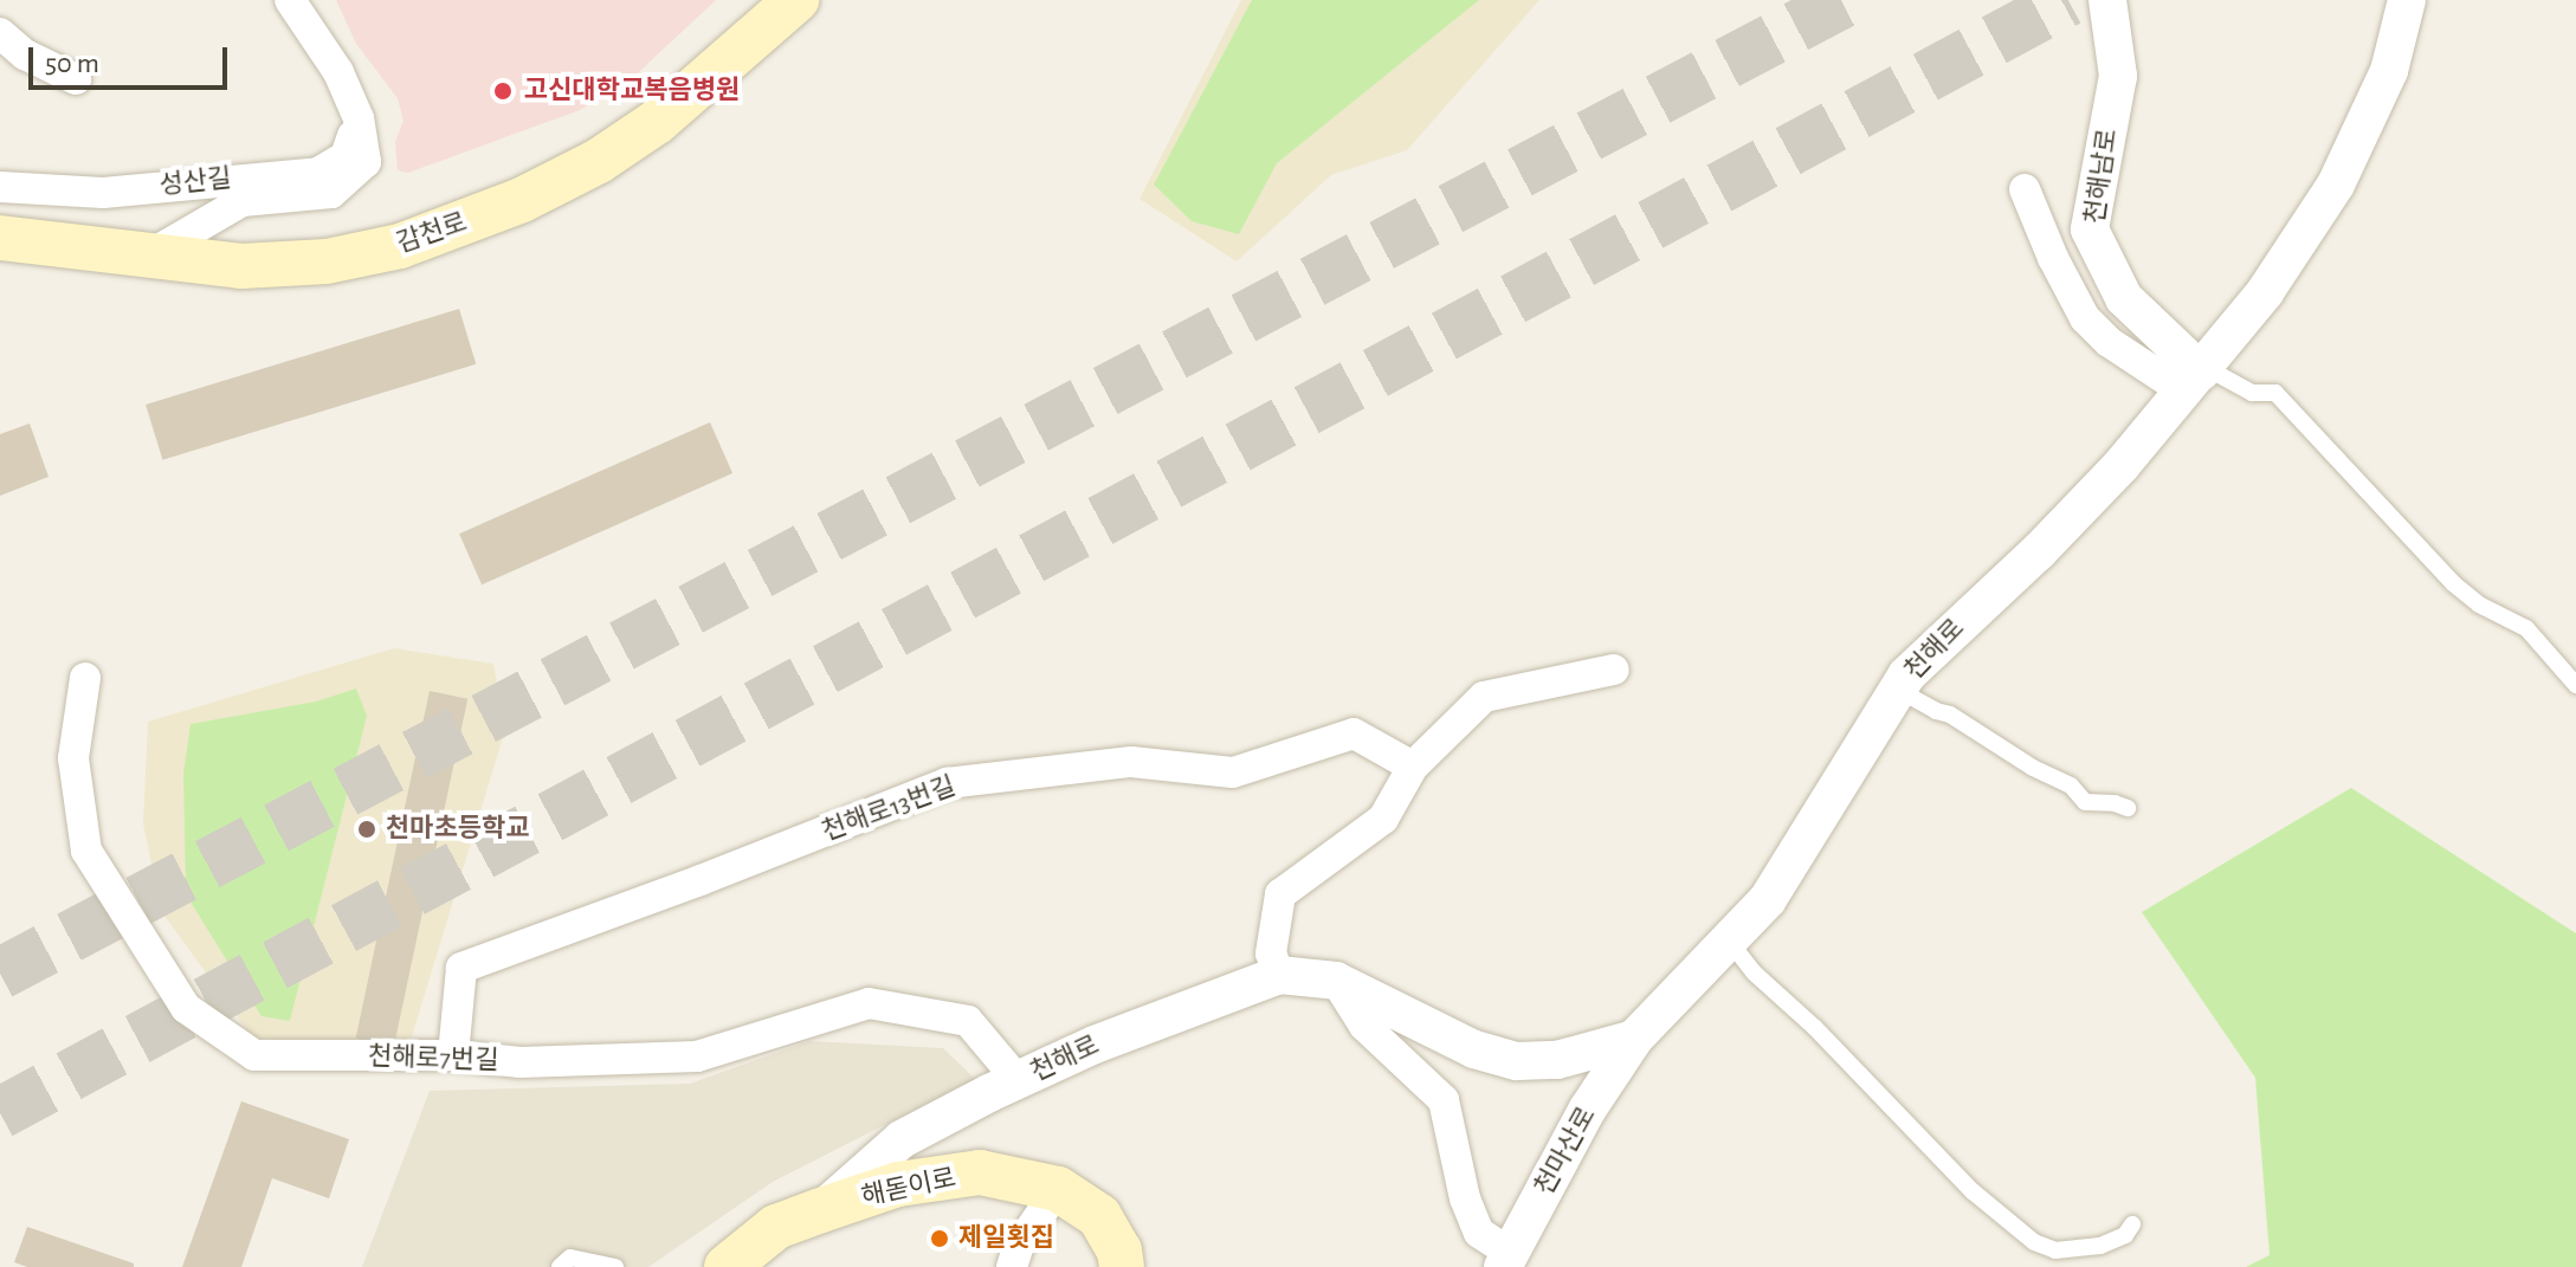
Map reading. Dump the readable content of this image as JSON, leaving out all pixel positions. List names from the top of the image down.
{
  "streets": {
    "main road": ["감천로", "해돋이로"],
    "street": [
      "천해남로",
      "성산길",
      "천해로",
      "천해로13번길",
      "천해로7번길",
      "천마산로"
    ]
  },
  "crossings": [
    ["천해남로", "천해로"],
    ["성산길", "감천로"],
    ["천해로", "천해로7번길"],
    ["천해로", "천마산로"],
    ["천해로", "해돋이로"],
    ["천해로13번길", "천해로7번길"]
  ],
  "places": ["고신대학교복음병원", "천마초등학교", "제일횟집"],
  "scale_bar": "50 m"
}
